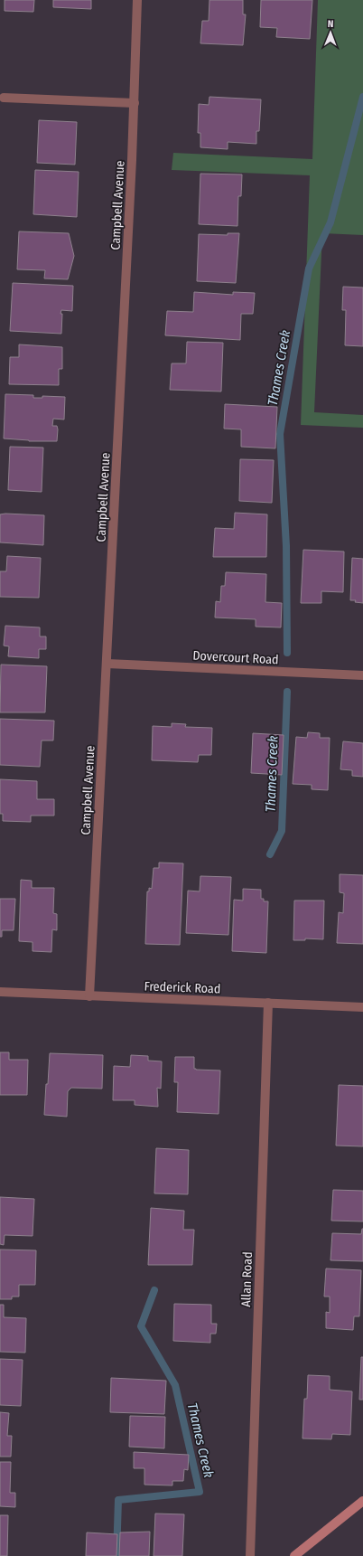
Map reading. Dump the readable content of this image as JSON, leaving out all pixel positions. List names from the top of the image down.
{
  "streets": {
    "street": [
      "Campbell Avenue",
      "Dovercourt Road",
      "Frederick Road",
      "Allan Road"
    ]
  },
  "crossings": [
    ["Campbell Avenue", "Dovercourt Road"],
    ["Campbell Avenue", "Frederick Road"],
    ["Frederick Road", "Allan Road"]
  ],
  "water": ["Thames Creek"],
  "north": "top"
}
